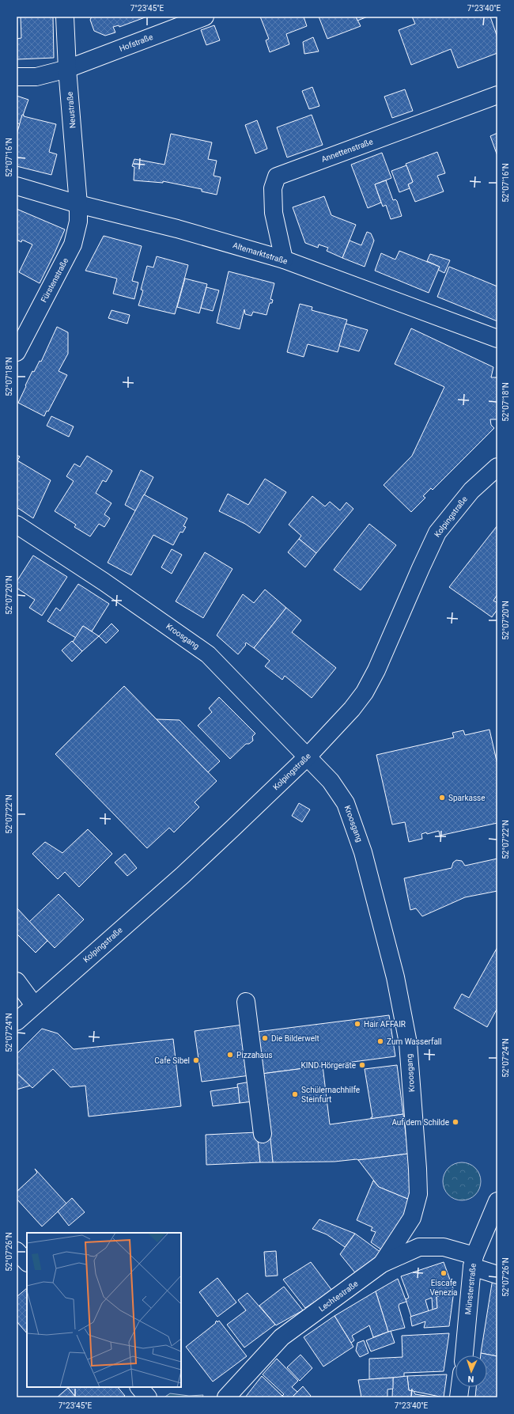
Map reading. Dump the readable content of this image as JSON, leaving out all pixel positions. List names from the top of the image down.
{
  "streets": {
    "street": [
      "Hofstraße",
      "Neustraße",
      "Annettenstraße",
      "Altemarktstraße",
      "Fürstenstraße",
      "Kolpingstraße",
      "Kroosgang",
      "Münsterstraße",
      "Lechtestraße"
    ]
  },
  "crossings": [
    ["Hofstraße", "Neustraße"],
    ["Neustraße", "Altemarktstraße"],
    ["Neustraße", "Fürstenstraße"],
    ["Annettenstraße", "Altemarktstraße"],
    ["Altemarktstraße", "Fürstenstraße"],
    ["Kolpingstraße", "Kroosgang"],
    ["Kroosgang", "Lechtestraße"],
    ["Münsterstraße", "Lechtestraße"]
  ],
  "places": [
    "Sparkasse",
    "Hair AFFAIR",
    "Die Bilderwelt",
    "Zum Wasserfall",
    "Pizzahaus",
    "Cafe Sibel",
    "KIND Hörgeräte",
    "Schülernachhilfe Steinfurt",
    "Auf dem Schilde",
    "Eiscafe Venezia"
  ],
  "north": "bottom",
  "coordinates": [
    "7°23'45\"E",
    "7°23'40\"E",
    "52°07'16\"N",
    "52°07'18\"N",
    "52°07'20\"N",
    "52°07'22\"N",
    "52°07'24\"N",
    "52°07'26\"N"
  ]
}
